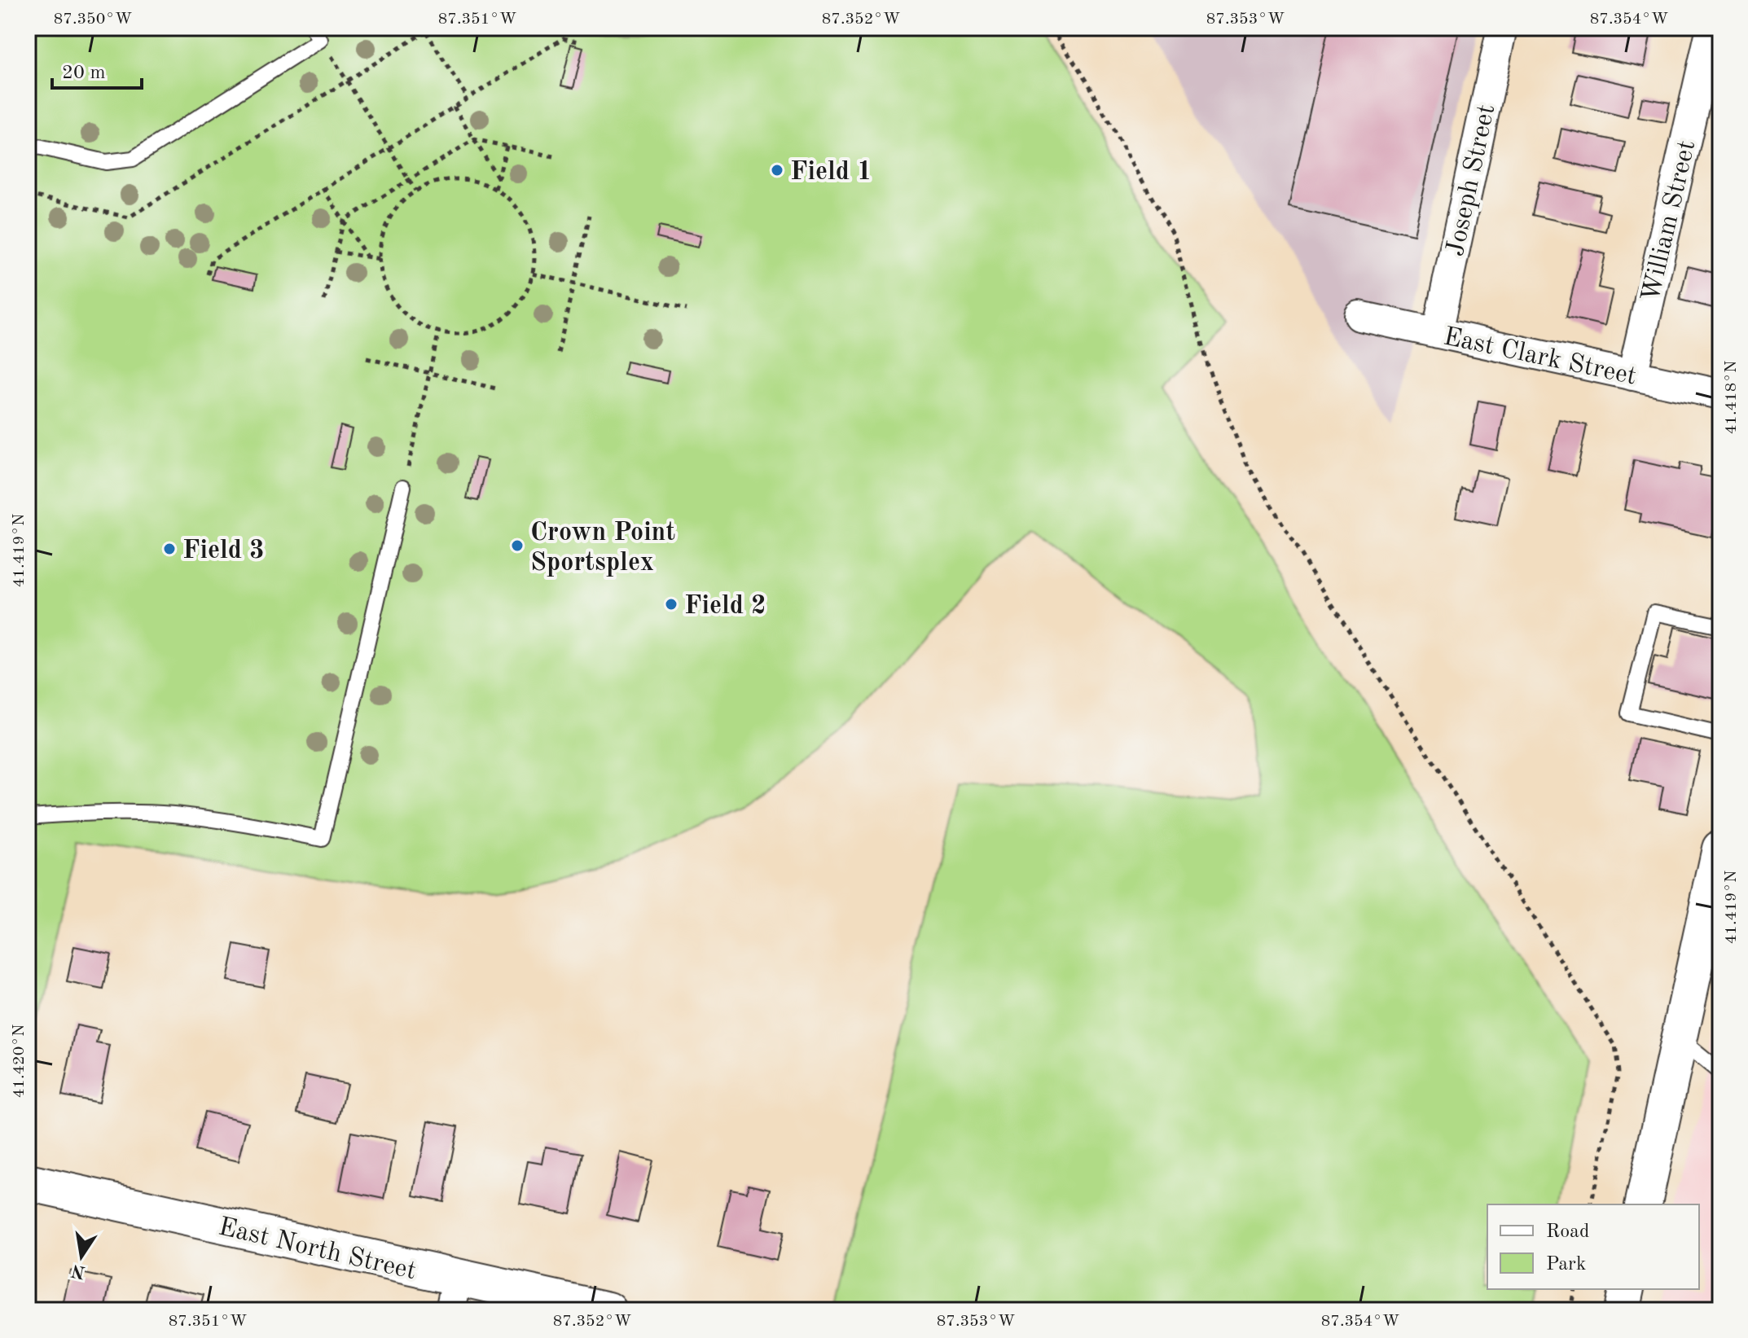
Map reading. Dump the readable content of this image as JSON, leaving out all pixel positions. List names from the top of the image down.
{
  "streets": {
    "street": [
      "Joseph Street",
      "William Street",
      "East Clark Street",
      "East North Street"
    ]
  },
  "crossings": [
    ["Joseph Street", "East Clark Street"],
    ["William Street", "East Clark Street"]
  ],
  "places": [
    "Field 1",
    "Crown Point Sportsplex",
    "Field 3",
    "Field 2"
  ],
  "legend": ["Road", "Park"],
  "scale_bar": "20 m",
  "north": "bottom",
  "coordinates": [
    "87.350°W",
    "87.351°W",
    "87.352°W",
    "87.353°W",
    "87.354°W",
    "41.418°N",
    "41.419°N",
    "41.420°N"
  ]
}
